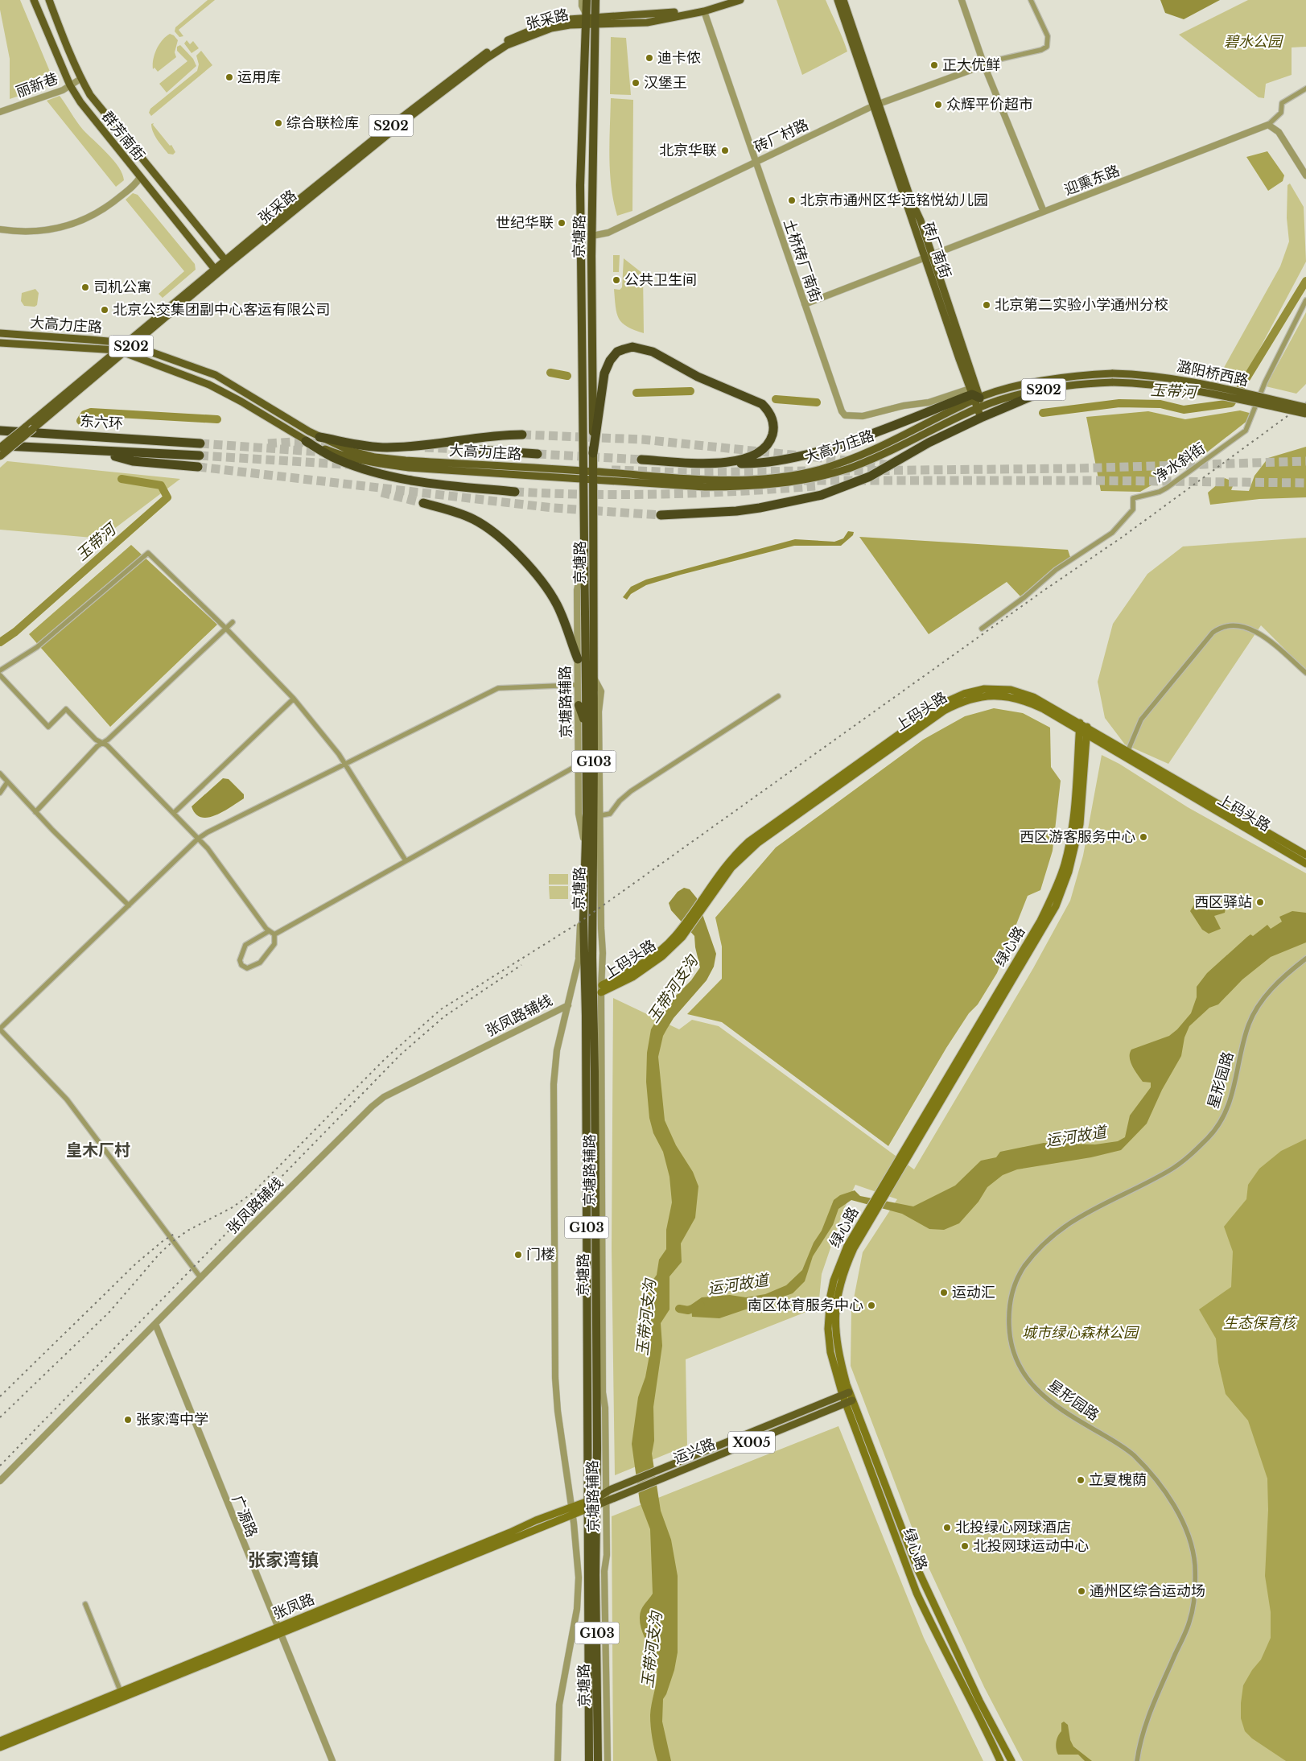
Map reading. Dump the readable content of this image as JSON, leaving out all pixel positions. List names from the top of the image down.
{
  "streets": {
    "highway": ["京塘路", "东六环", "G103"],
    "main road": [
      "张采路",
      "S202",
      "群芳南街",
      "砖厂南街",
      "大高力庄路",
      "潞阳桥西路",
      "上码头路",
      "绿心路",
      "X005",
      "运兴路",
      "张凤路"
    ],
    "street": [
      "丽新巷",
      "砖厂村路",
      "迎熏东路",
      "土桥砖厂南街",
      "净水斜街",
      "京塘路辅路",
      "张凤路辅线",
      "星形园路",
      "广源路"
    ]
  },
  "crossings": [
    ["张采路", "S202"],
    ["张采路", "群芳南街"],
    ["张采路", "京塘路"],
    ["张采路", "大高力庄路"],
    ["张采路", "东六环"],
    ["张采路", "G103"],
    ["丽新巷", "群芳南街"],
    ["S202", "京塘路"],
    ["S202", "土桥砖厂南街"],
    ["S202", "G103"],
    ["砖厂村路", "京塘路"],
    ["砖厂村路", "砖厂南街"],
    ["砖厂村路", "土桥砖厂南街"],
    ["迎熏东路", "砖厂南街"],
    ["迎熏东路", "土桥砖厂南街"],
    ["京塘路", "大高力庄路"],
    ["京塘路", "京塘路辅路"],
    ["京塘路", "G103"],
    ["京塘路", "运兴路"],
    ["京塘路", "张凤路"],
    ["砖厂南街", "土桥砖厂南街"],
    ["砖厂南街", "大高力庄路"],
    ["砖厂南街", "潞阳桥西路"],
    ["土桥砖厂南街", "大高力庄路"],
    ["土桥砖厂南街", "潞阳桥西路"],
    ["大高力庄路", "潞阳桥西路"],
    ["京塘路辅路", "上码头路"],
    ["京塘路辅路", "张凤路辅线"],
    ["京塘路辅路", "运兴路"],
    ["京塘路辅路", "张凤路"],
    ["上码头路", "绿心路"],
    ["绿心路", "运兴路"],
    ["张凤路辅线", "广源路"],
    ["运兴路", "张凤路"],
    ["广源路", "张凤路"]
  ],
  "districts": ["皇木厂村", "张家湾镇"],
  "water": ["玉带河", "玉带河支沟", "运河故道"],
  "parks": ["碧水公园", "生态保育核", "城市绿心森林公园"],
  "places": [
    "迪卡侬",
    "正大优鲜",
    "运用库",
    "汉堡王",
    "众辉平价超市",
    "综合联检库",
    "北京华联",
    "北京市通州区华远铭悦幼儿园",
    "世纪华联",
    "公共卫生间",
    "司机公寓",
    "北京第二实验小学通州分校",
    "北京公交集团副中心客运有限公司",
    "西区游客服务中心",
    "西区驿站",
    "门楼",
    "运动汇",
    "南区体育服务中心",
    "张家湾中学",
    "立夏槐荫",
    "北投绿心网球酒店",
    "北投网球运动中心",
    "通州区综合运动场"
  ]
}
